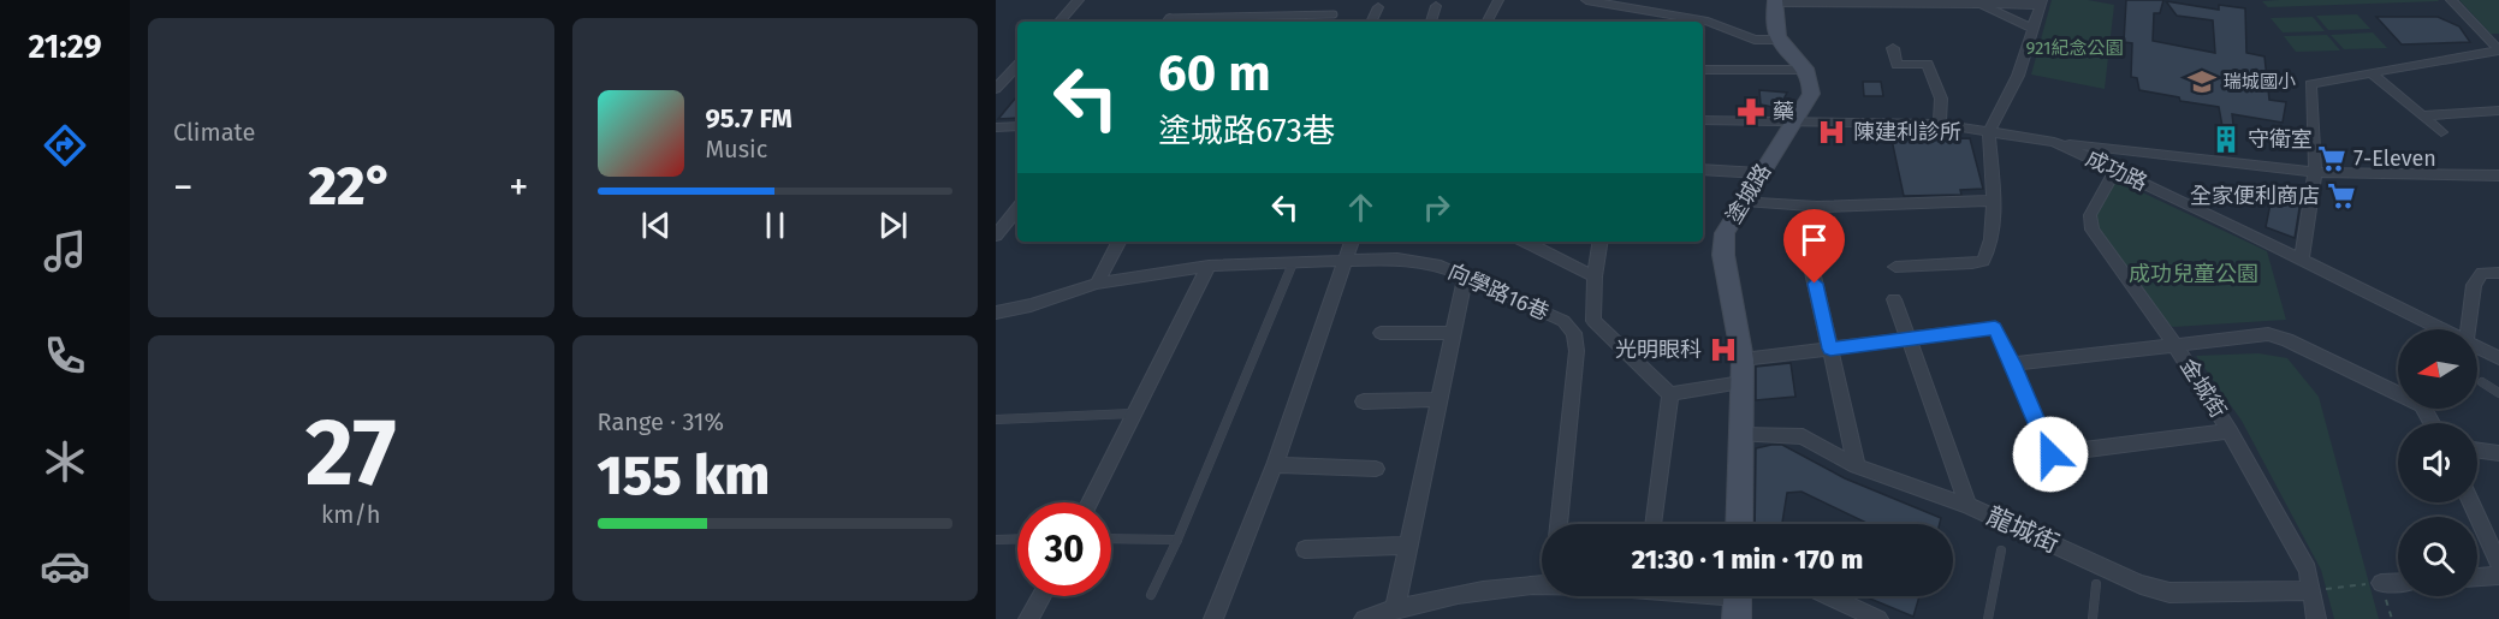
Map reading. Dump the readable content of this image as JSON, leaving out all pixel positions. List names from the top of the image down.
{
  "streets": {
    "street": [
      "成功路",
      "塗城路",
      "向學路16巷",
      "金城街",
      "龍城街"
    ]
  },
  "crossings": [
    ["成功路", "塗城路"],
    ["成功路", "金城街"],
    ["塗城路", "龍城街"],
    ["金城街", "龍城街"]
  ],
  "parks": ["921紀念公園", "成功兒童公園"],
  "places": {
    "school or university": ["瑞城國小"],
    "pharmacy": ["藥"],
    "hospital": ["陳建利診所", "光明眼科"],
    "building": ["守衛室"],
    "supermarket": ["7-Eleven", "全家便利商店"]
  },
  "north": "left",
  "page": {
    "tabs": "21:29",
    "tile": [
      "Climate",
      ["27", "km/h"],
      ["Range · 31%", "155 km"]
    ],
    "turn": ["60 m", "塗城路673巷"],
    "song": ["95.7 FM", "Music"],
    "heat": ["−", "22°", "+"],
    "limit": "30",
    "trip": "21:30 · 1 min · 170 m"
  }
}
